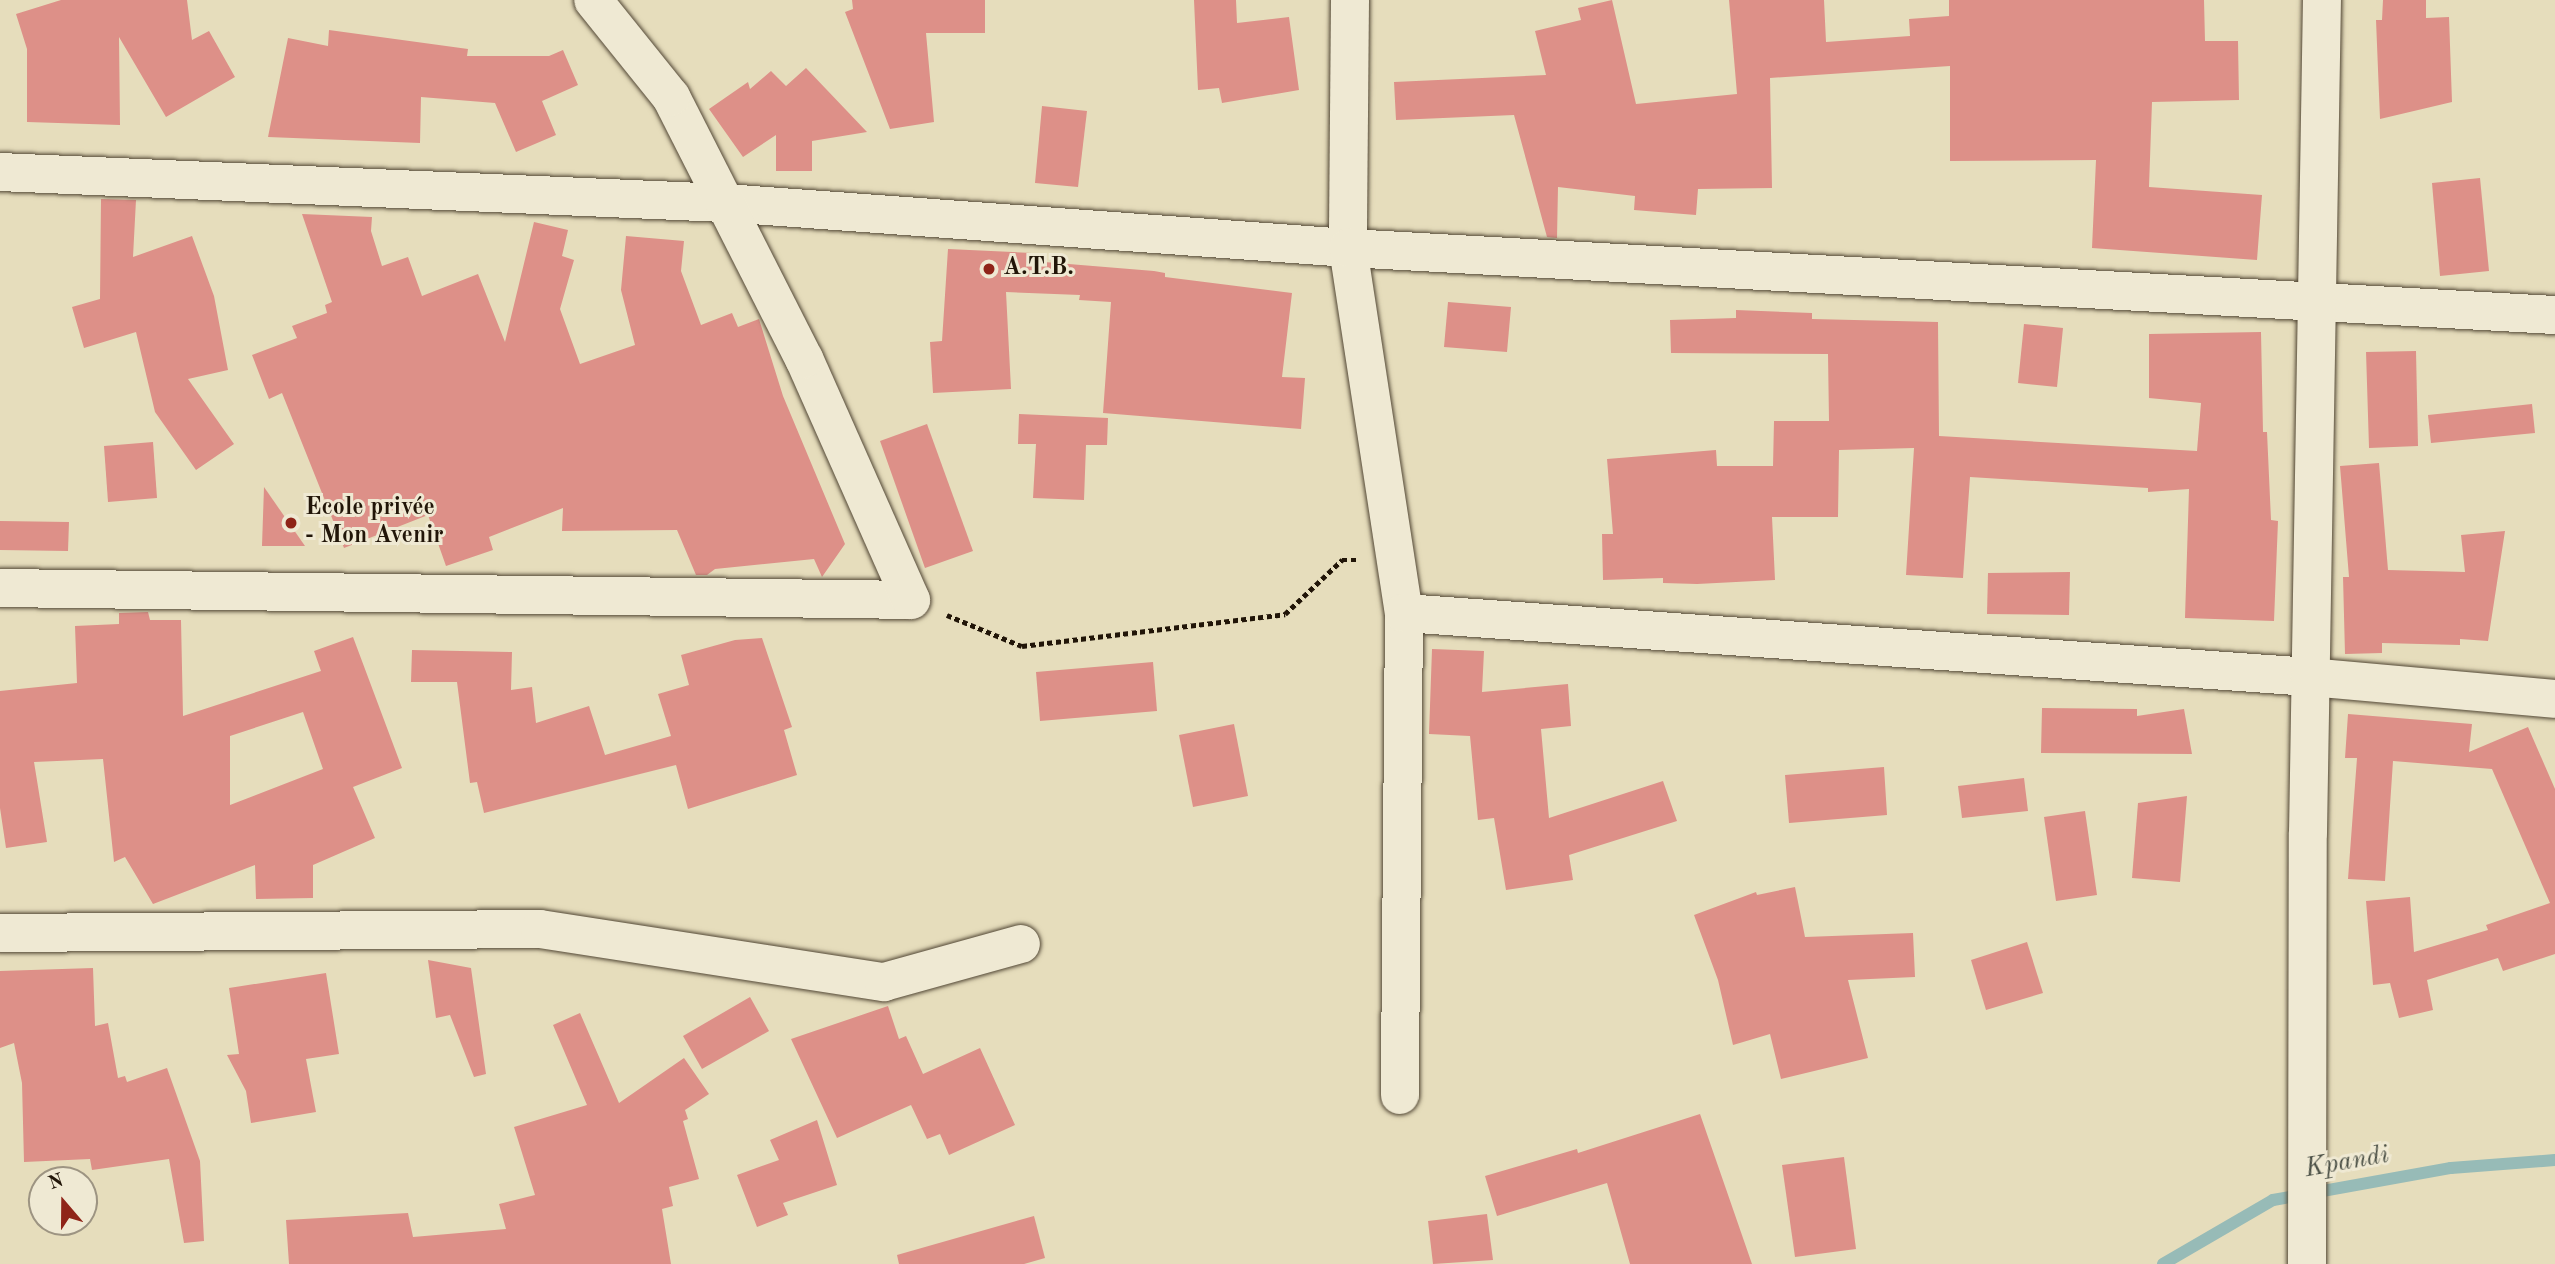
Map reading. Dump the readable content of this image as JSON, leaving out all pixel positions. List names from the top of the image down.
{
  "water": ["Kpandi"],
  "places": ["A.T.B.", "Ecole privée - Mon Avenir"],
  "north": "top"
}
